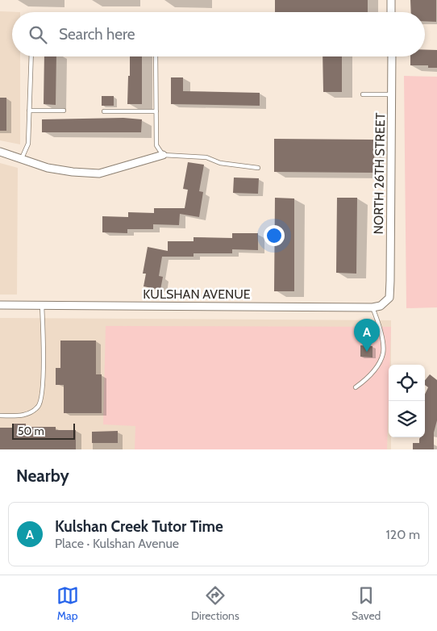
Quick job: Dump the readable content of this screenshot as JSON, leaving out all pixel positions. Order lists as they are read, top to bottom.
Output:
{
  "streets": {
    "street": ["NORTH 26TH STREET", "KULSHAN AVENUE"]
  },
  "crossings": [
    ["NORTH 26TH STREET", "KULSHAN AVENUE"]
  ],
  "scale_bar": "50 m",
  "page": {
    "search": "Search here",
    "pins": "A",
    "scale": "50 m",
    "heading": "Nearby",
    "list": [
      {
        "mark": "A",
        "name": "Kulshan Creek Tutor Time",
        "note": "Place · Kulshan Avenue",
        "value": "120 m"
      }
    ],
    "nav": ["Map", "Directions", "Saved"]
  }
}
